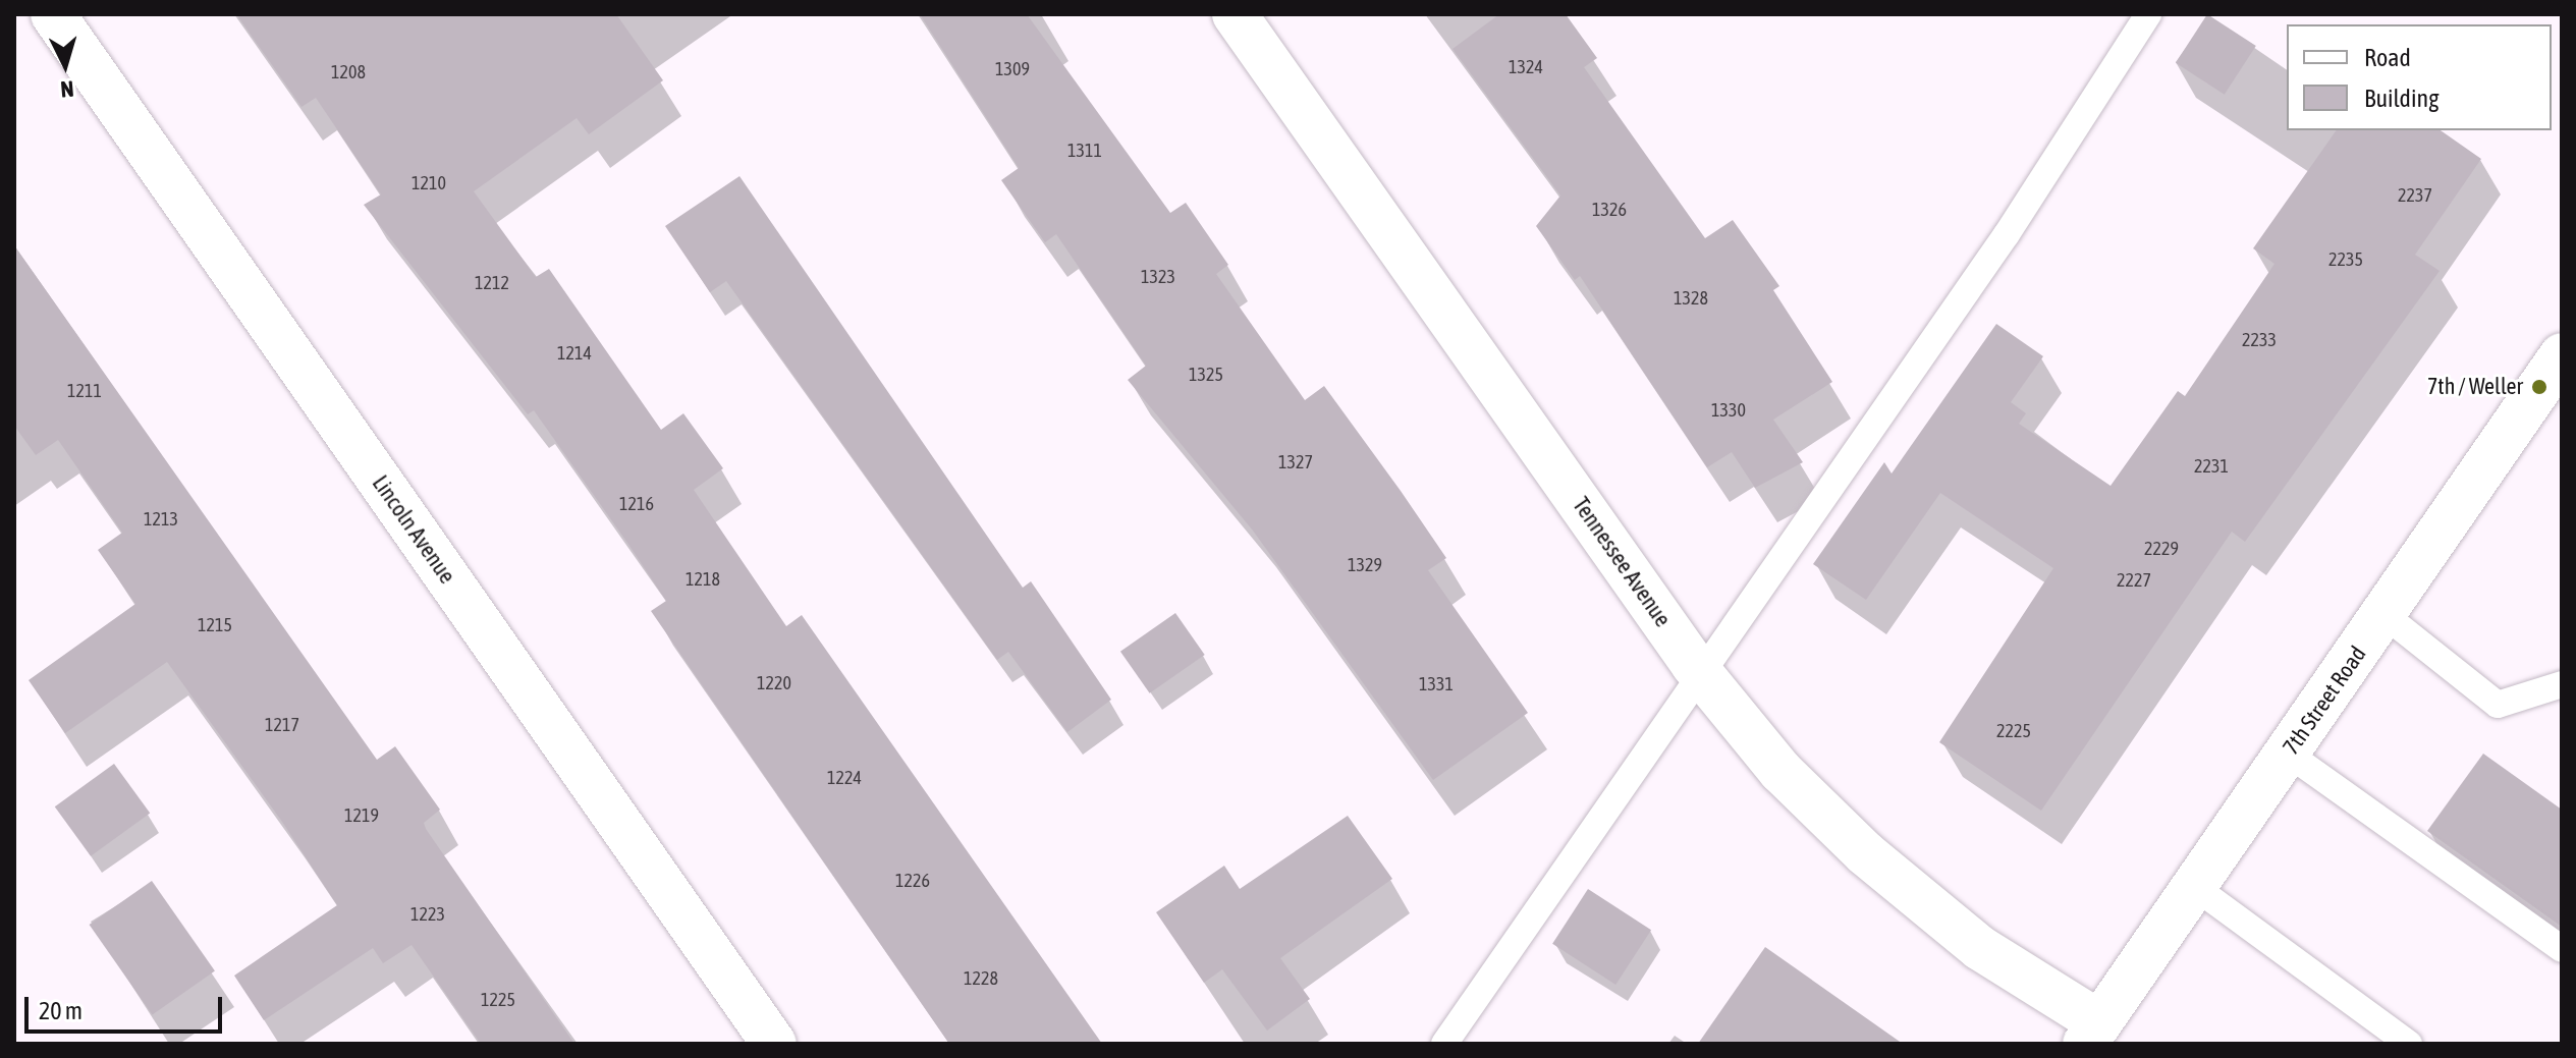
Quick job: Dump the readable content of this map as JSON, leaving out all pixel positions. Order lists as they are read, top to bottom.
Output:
{
  "streets": {
    "street": ["Lincoln Avenue", "Tennessee Avenue", "7th Street Road"]
  },
  "crossings": [
    ["Tennessee Avenue", "7th Street Road"]
  ],
  "places": ["7th / Weller"],
  "house_numbers": [
    "1324",
    "1309",
    "1208",
    "1311",
    "1210",
    "2237",
    "1326",
    "2235",
    "1323",
    "1212",
    "1328",
    "2233",
    "1214",
    "1325",
    "1211",
    "1330",
    "1327",
    "2231",
    "1216",
    "1213",
    "2229",
    "1329",
    "1218",
    "2227",
    "1215",
    "1220",
    "1331",
    "1217",
    "2225",
    "1224",
    "1219",
    "1226",
    "1223",
    "1228",
    "1225"
  ],
  "legend": ["Road", "Building"],
  "scale_bar": "20 m",
  "north": "bottom"
}
